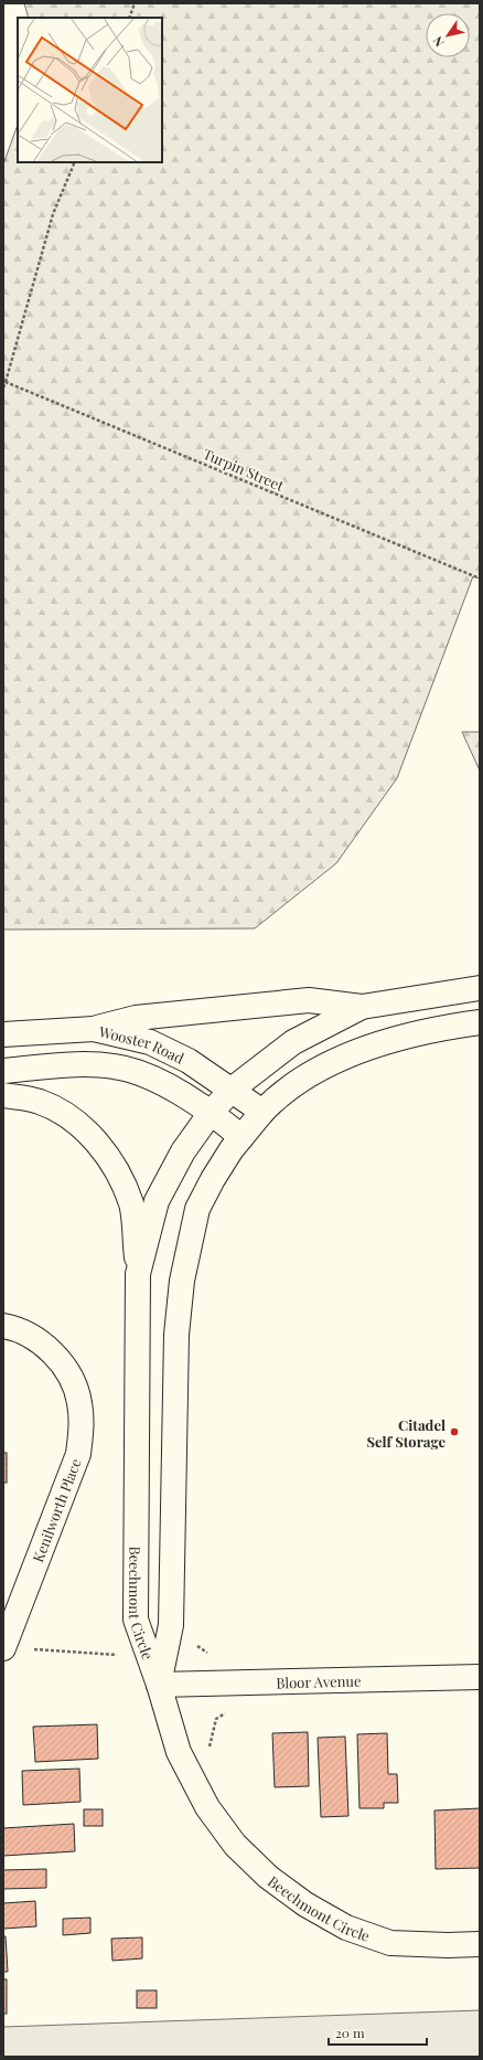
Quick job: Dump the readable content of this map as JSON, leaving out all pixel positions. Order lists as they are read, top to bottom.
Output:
{
  "streets": {
    "main road": [
      "Wooster Road",
      "Kenilworth Place",
      "Beechmont Circle",
      "Bloor Avenue"
    ],
    "path": ["Turpin Street"]
  },
  "crossings": [
    ["Wooster Road", "Beechmont Circle"],
    ["Beechmont Circle", "Bloor Avenue"]
  ],
  "places": ["Citadel Self Storage"],
  "scale_bar": "20 m",
  "north": "bottom left"
}
